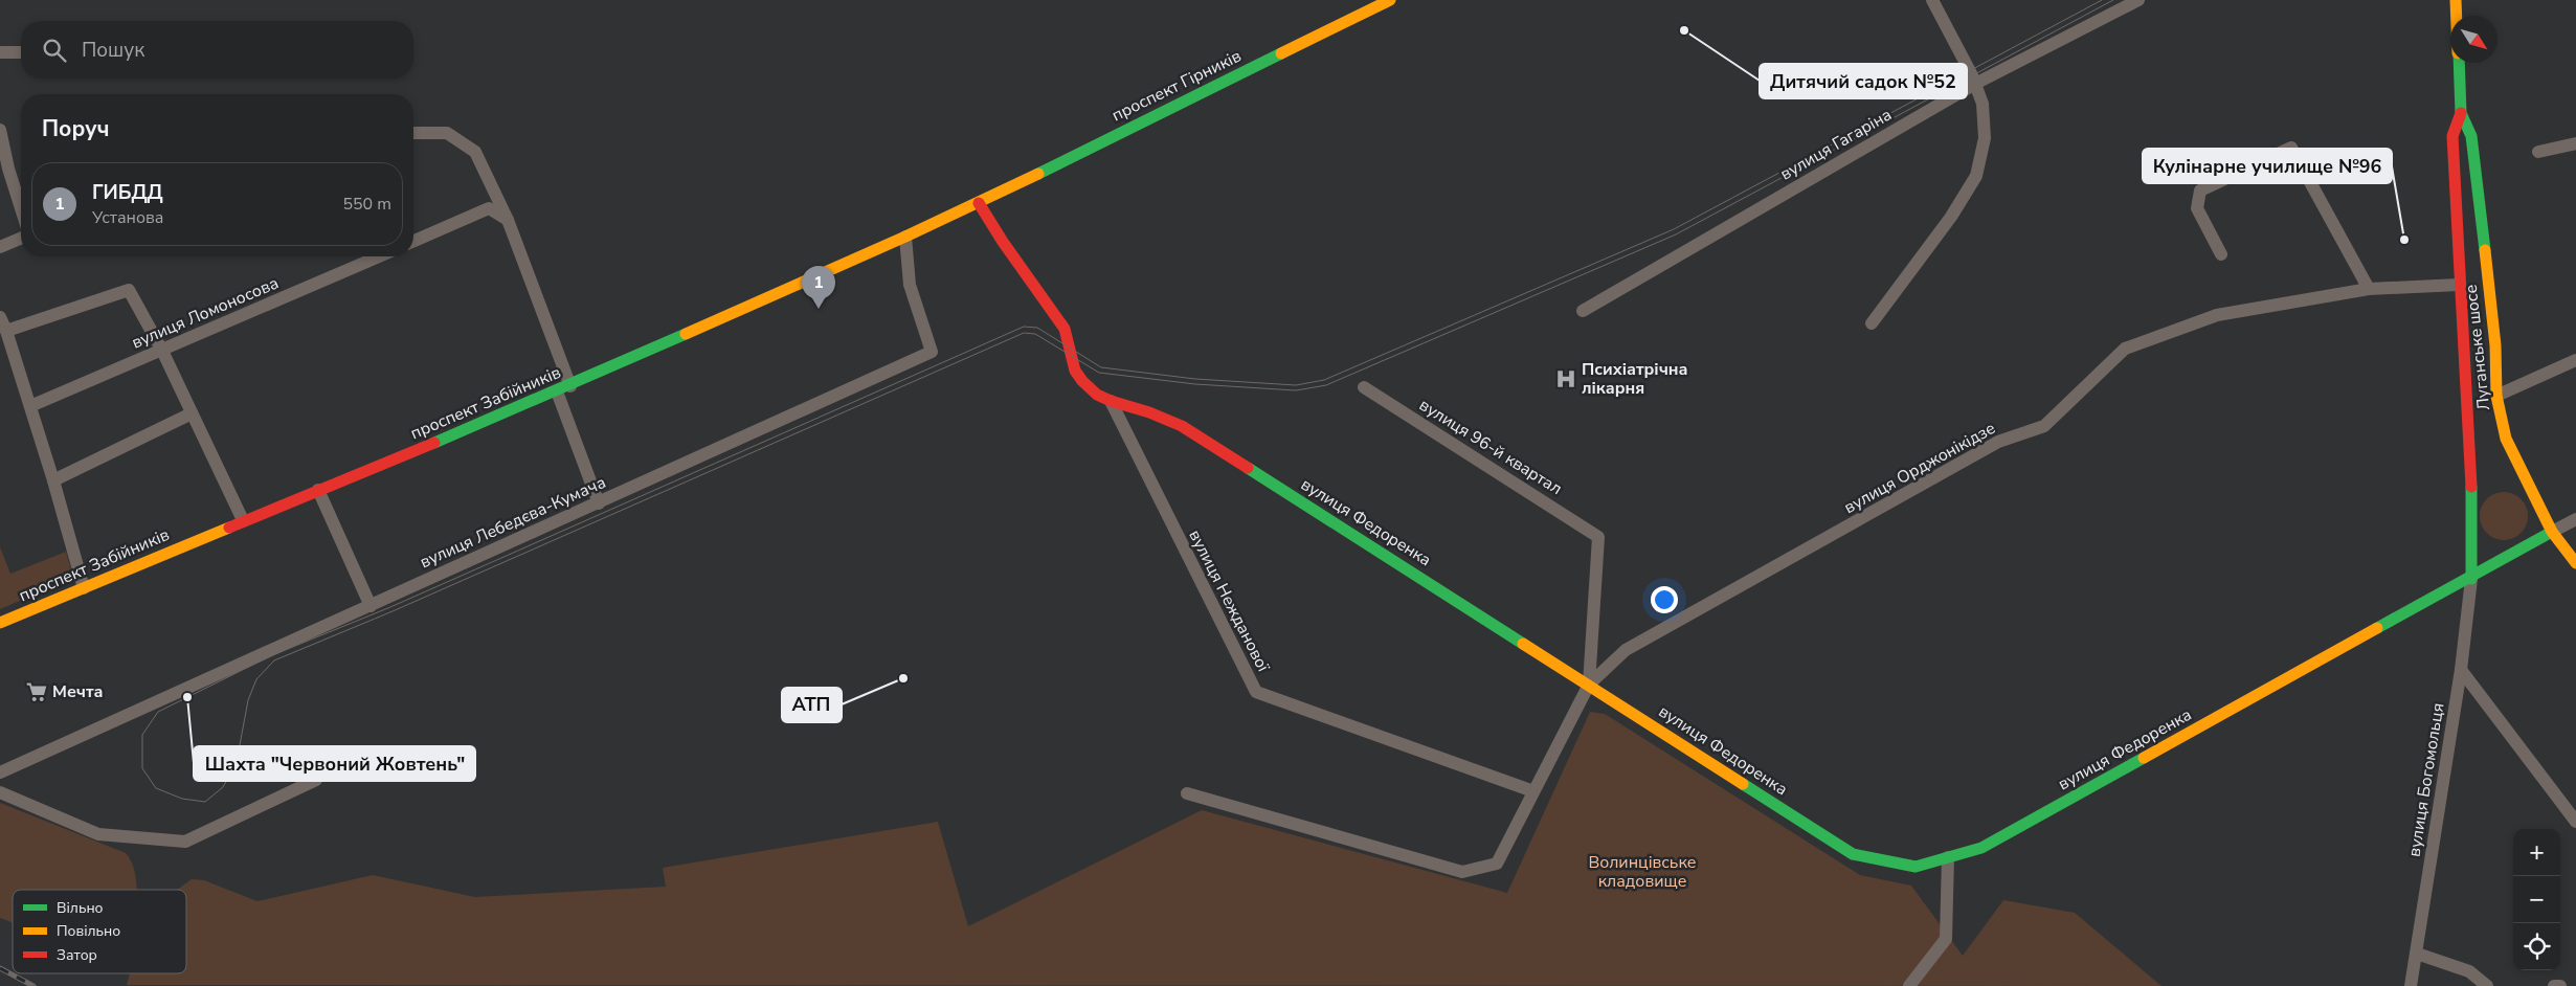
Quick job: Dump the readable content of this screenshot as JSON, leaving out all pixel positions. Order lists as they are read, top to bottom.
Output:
{
  "streets": {
    "main road": [
      "проспект Гірників",
      "Луганське шосе",
      "проспект Забійників",
      "вулиця Федоренка"
    ],
    "street": [
      "вулиця Гагаріна",
      "вулиця Ломоносова",
      "вулиця 96-й квартал",
      "вулиця Орджонікідзе",
      "вулиця Лебедєва-Кумача",
      "вулиця Нежданової",
      "вулиця Богомольця"
    ]
  },
  "crossings": [
    ["проспект Гірників", "проспект Забійників"],
    ["проспект Гірників", "вулиця Федоренка"],
    ["Луганське шосе", "вулиця Орджонікідзе"],
    ["Луганське шосе", "вулиця Федоренка"],
    ["Луганське шосе", "вулиця Богомольця"],
    ["проспект Забійників", "вулиця Лебедєва-Кумача"],
    ["проспект Забійників", "вулиця Федоренка"],
    ["вулиця 96-й квартал", "вулиця Орджонікідзе"],
    ["вулиця 96-й квартал", "вулиця Федоренка"],
    ["вулиця Орджонікідзе", "вулиця Федоренка"],
    ["вулиця Федоренка", "вулиця Нежданової"],
    ["вулиця Федоренка", "вулиця Богомольця"]
  ],
  "parks": ["Волинцівське кладовище"],
  "places": {
    "other": [
      "Дитячий садок №52",
      "Кулінарне училище №96",
      "АТП",
      "Шахта \"Червоний Жовтень\""
    ],
    "hospital": ["Психіатрічна лікарня"],
    "supermarket": ["Мечта"]
  },
  "legend": ["Вільно", "Повільно", "Затор"],
  "north": "bottom right",
  "page": {
    "search": "Пошук",
    "heading": "Поруч",
    "list": [
      {
        "mark": "1",
        "name": "ГИБДД",
        "note": "Установа",
        "value": "550 m"
      }
    ],
    "pins": "1",
    "map_buttons": ["+", "−"]
  }
}
